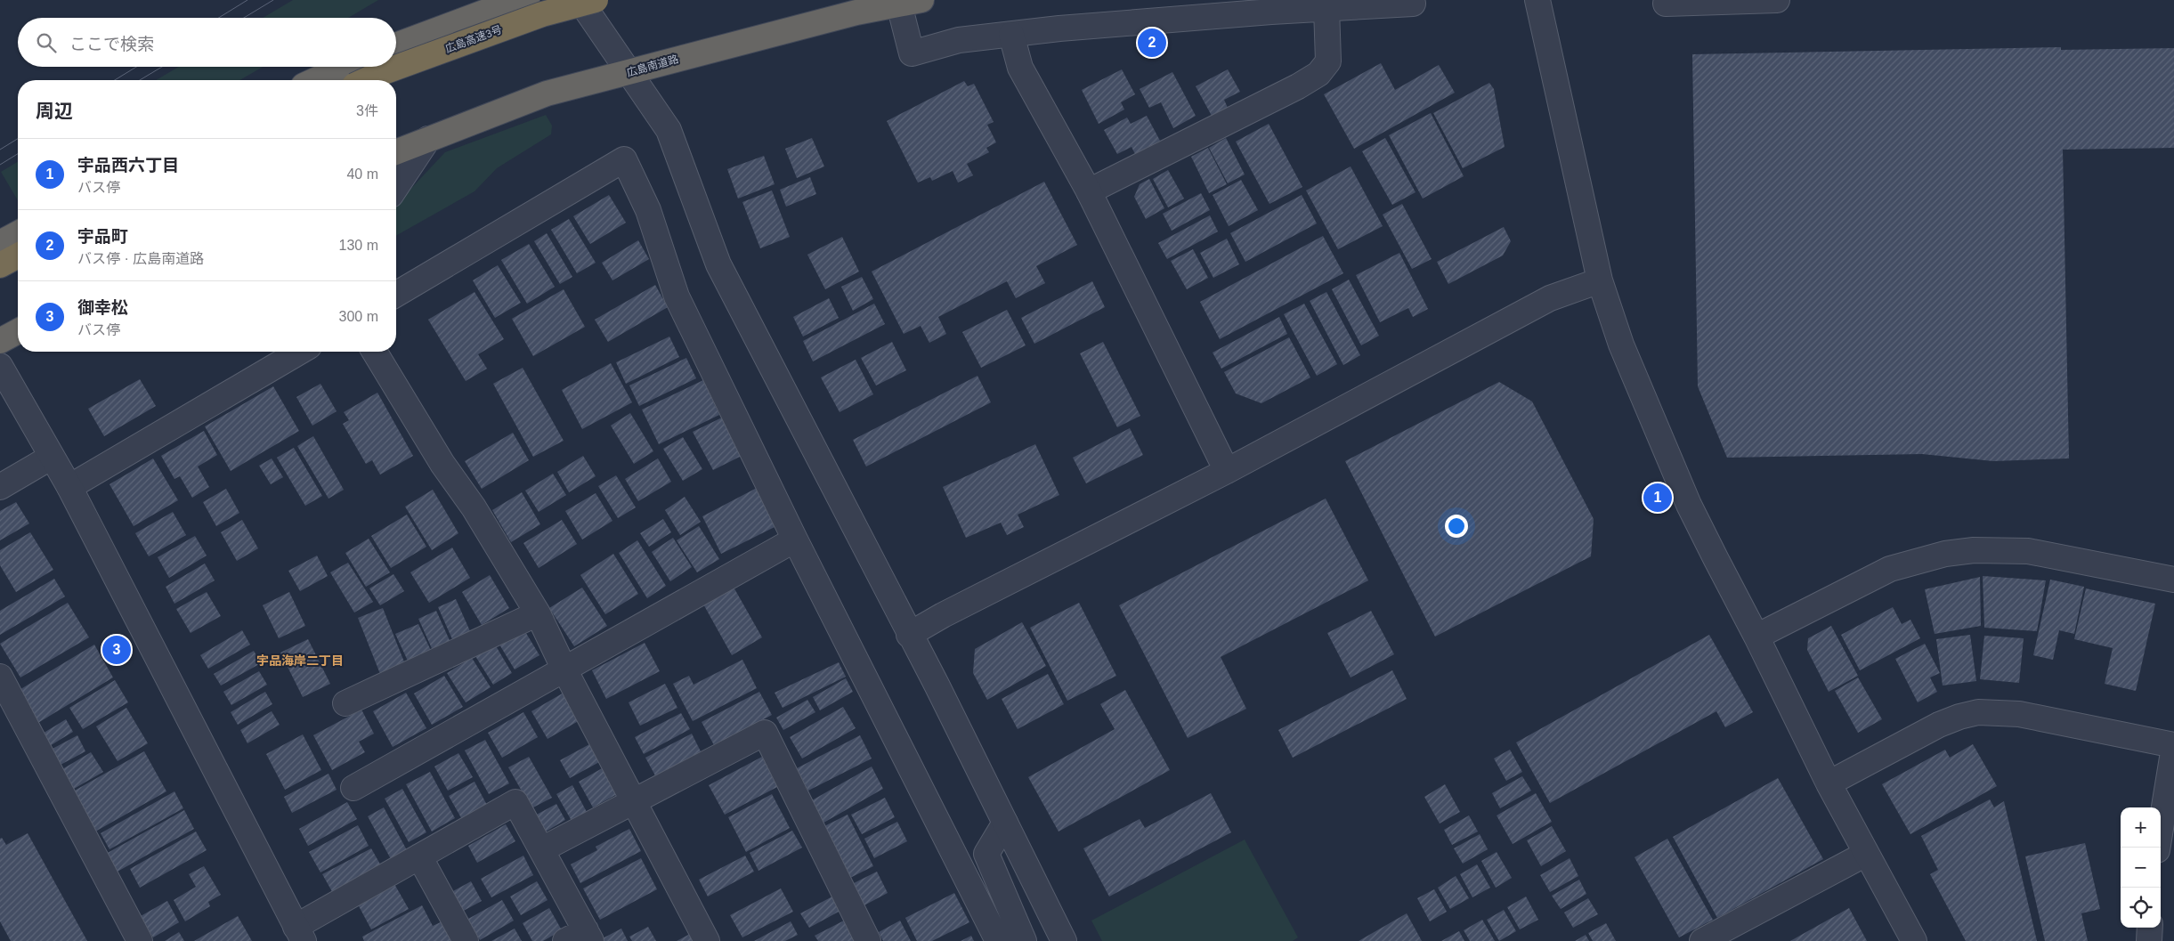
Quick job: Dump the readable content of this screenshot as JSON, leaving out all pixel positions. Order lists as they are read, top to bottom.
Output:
{
  "streets": {
    "highway": ["広島高速3号", "広島南道路"]
  },
  "districts": ["宇品海岸二丁目"],
  "page": {
    "search": "ここで検索",
    "pins": ["2", "1", "3"],
    "heading": ["周辺", "3件"],
    "list": [
      {
        "mark": "1",
        "name": "宇品西六丁目",
        "note": "バス停",
        "value": "40 m"
      },
      {
        "mark": "2",
        "name": "宇品町",
        "note": "バス停 · 広島南道路",
        "value": "130 m"
      },
      {
        "mark": "3",
        "name": "御幸松",
        "note": "バス停",
        "value": "300 m"
      }
    ],
    "map_buttons": ["+", "−"]
  }
}
